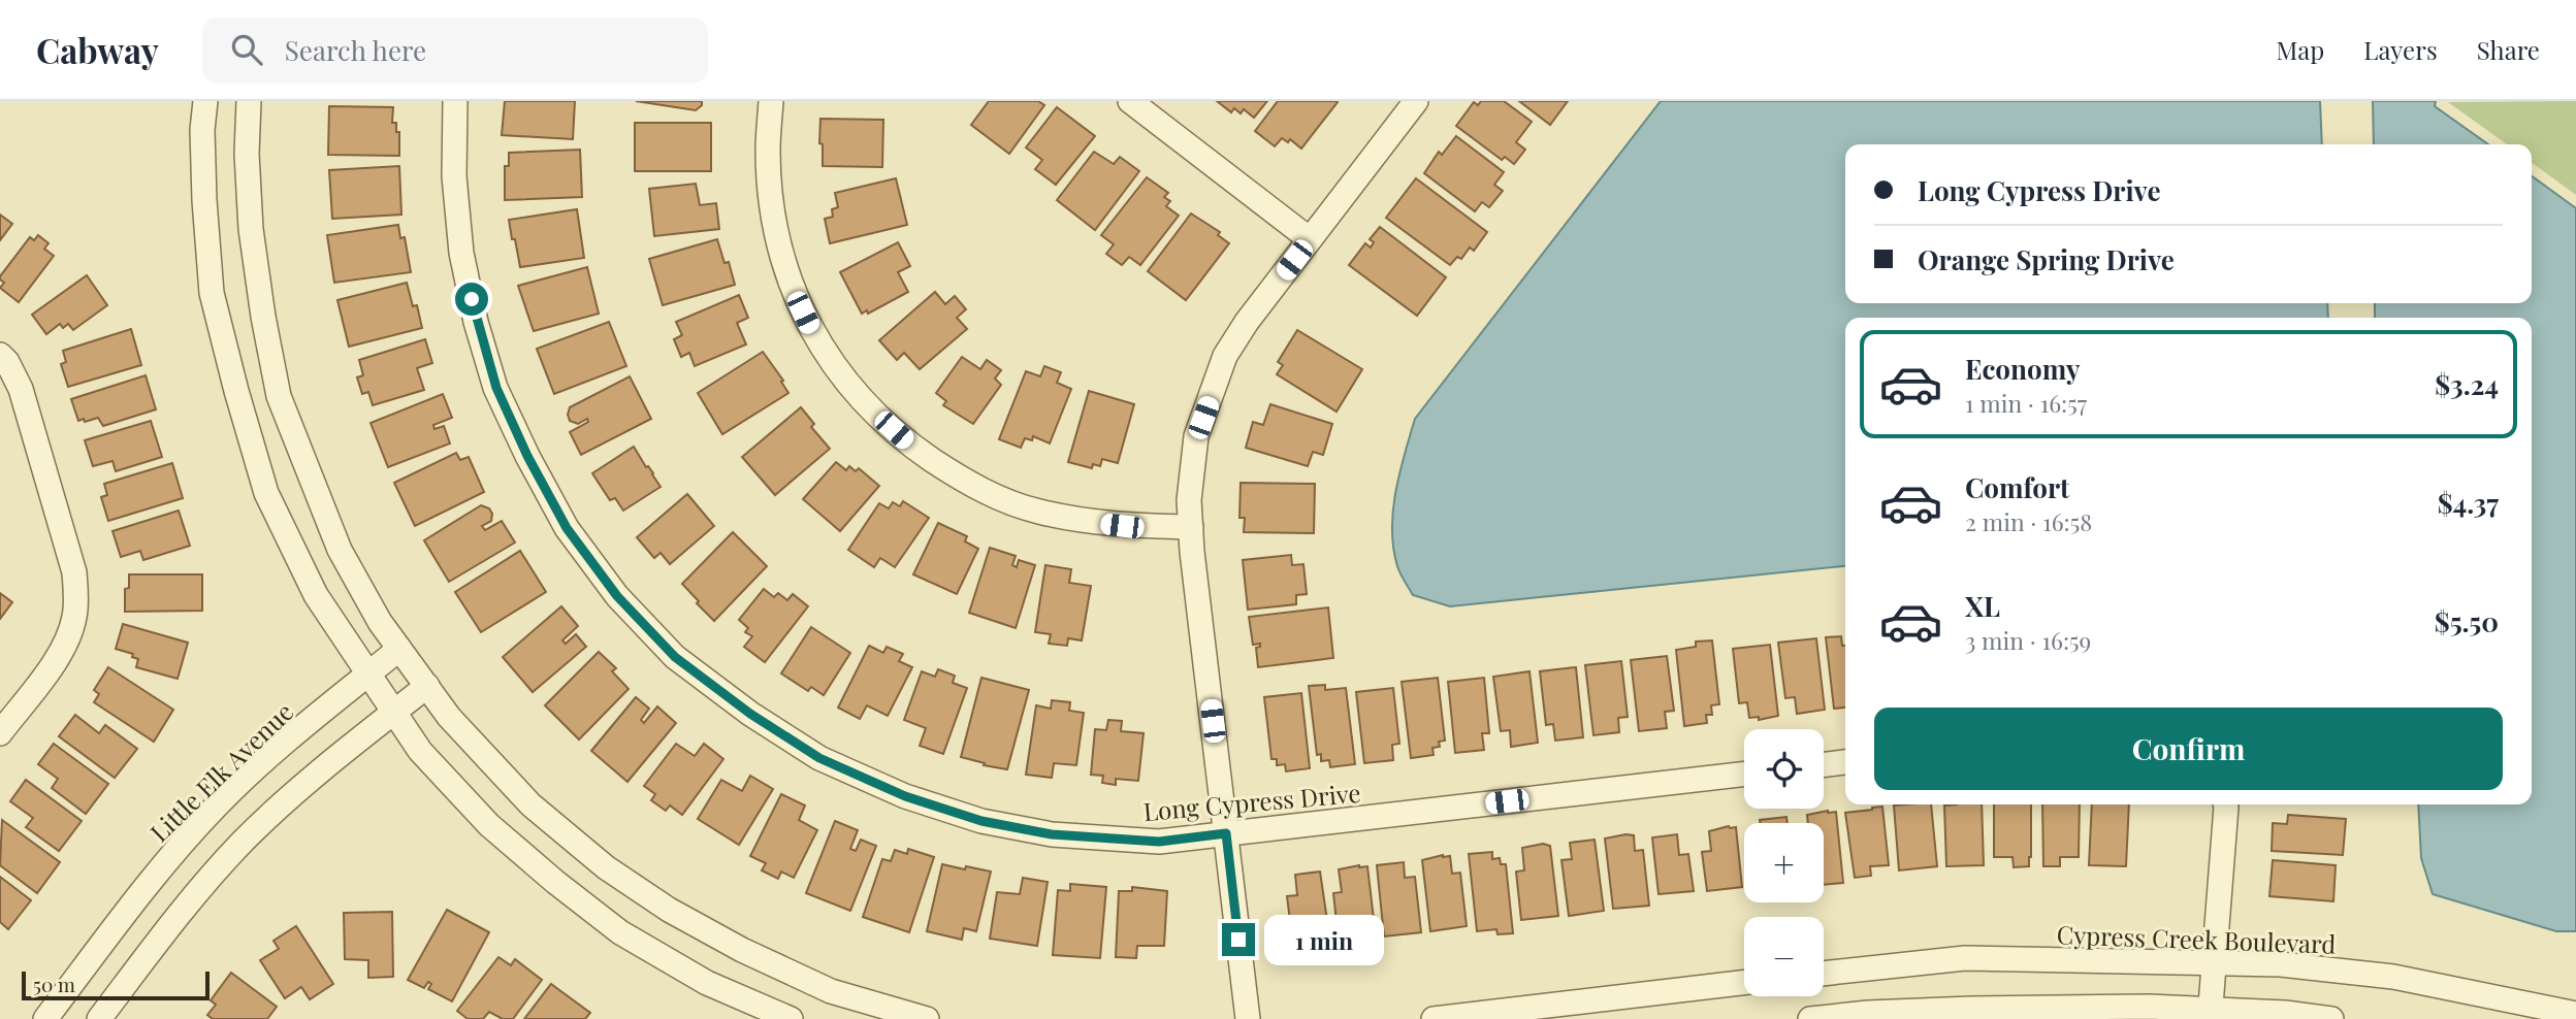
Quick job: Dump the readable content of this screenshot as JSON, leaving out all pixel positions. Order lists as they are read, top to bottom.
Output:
{
  "streets": {
    "street": ["Little Elk Avenue", "Long Cypress Drive", "Cypress Creek Boulevard"]
  },
  "scale_bar": "50 m",
  "page": {
    "header": "Cabway",
    "search": "Search here",
    "nav": ["Map", "Layers", "Share"],
    "banner": ["Long Cypress Drive", "Orange Spring Drive"],
    "list": [
      {
        "name": "Economy",
        "note": "1 min · 16:57",
        "value": "$3.24"
      },
      {
        "name": "Comfort",
        "note": "2 min · 16:58",
        "value": "$4.37"
      },
      {
        "name": "XL",
        "note": "3 min · 16:59",
        "value": "$5.50"
      }
    ],
    "buttons": "Confirm",
    "map_buttons": ["+", "−"],
    "bubble": "1 min",
    "scale": "50 m"
  }
}
